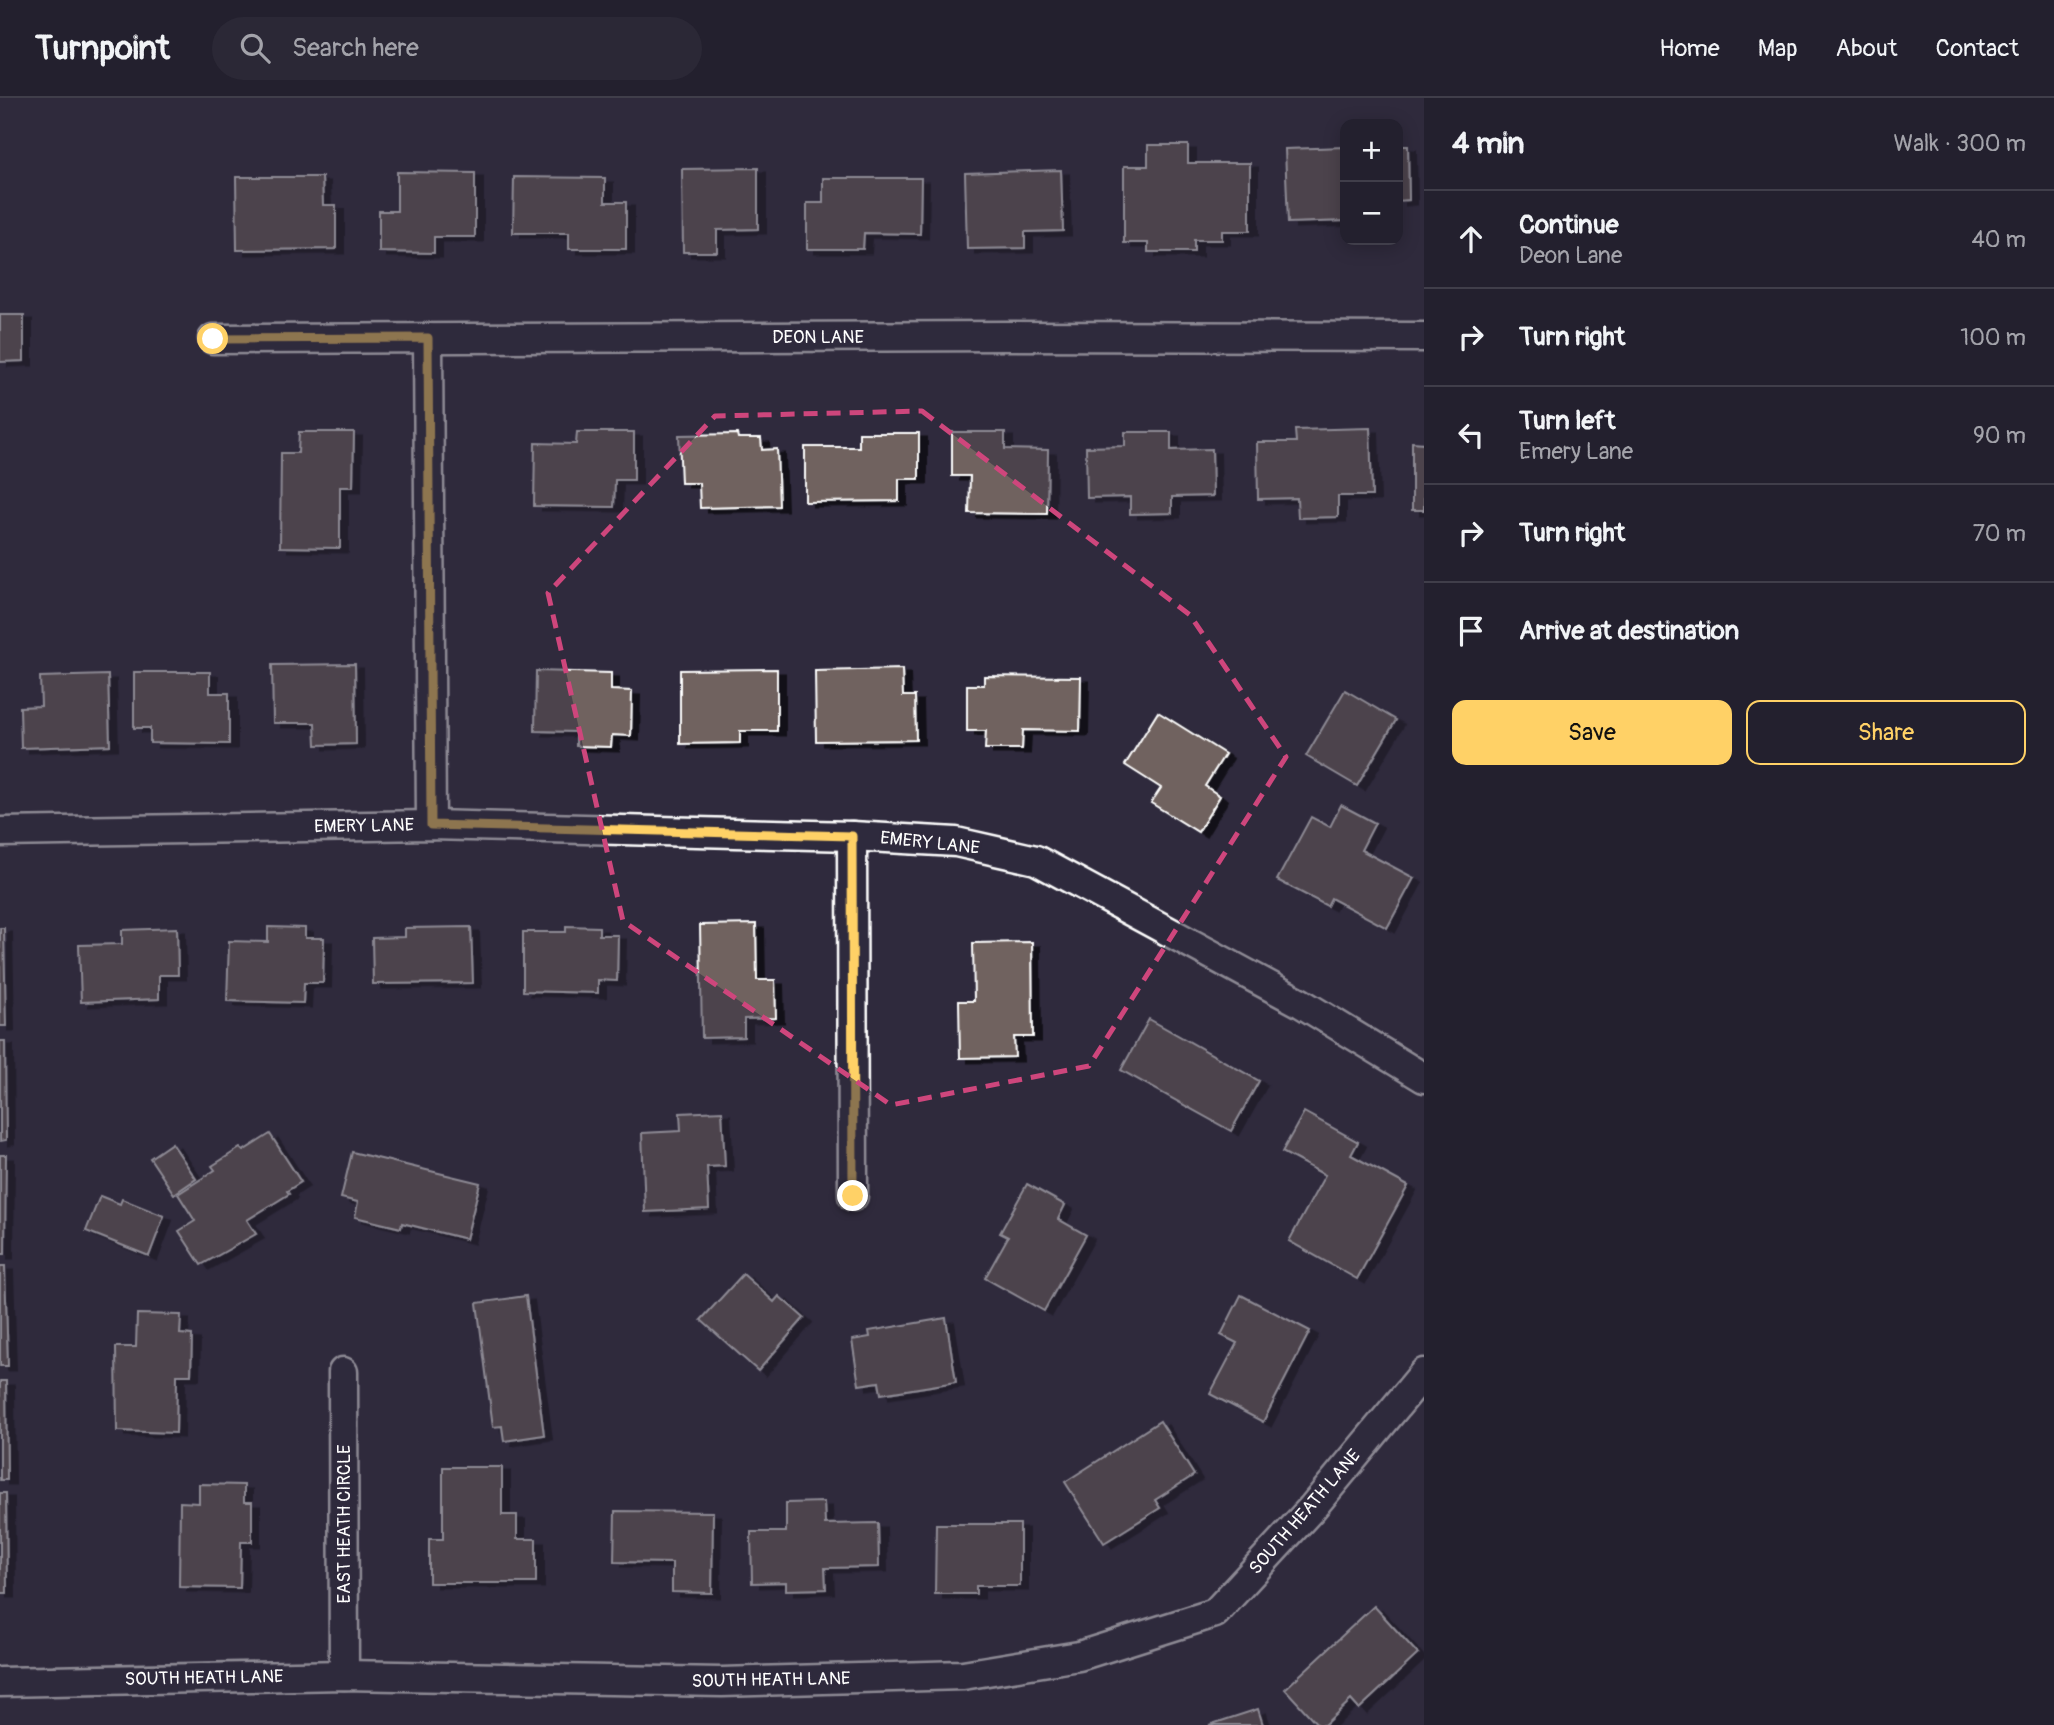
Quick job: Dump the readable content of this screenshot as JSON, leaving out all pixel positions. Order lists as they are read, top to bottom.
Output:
{
  "streets": {
    "street": [
      "DEON LANE",
      "EMERY LANE",
      "SOUTH HEATH LANE",
      "EAST HEATH CIRCLE"
    ]
  },
  "crossings": [
    ["SOUTH HEATH LANE", "EAST HEATH CIRCLE"]
  ],
  "page": {
    "header": "Turnpoint",
    "search": "Search here",
    "nav": [
      "Home",
      "Map",
      "About",
      "Contact"
    ],
    "heading": ["4 min", "Walk · 300 m"],
    "map_buttons": ["+", "−"],
    "list": [
      ["Continue", "Deon Lane", "40 m"],
      ["Turn right", "100 m"],
      ["Turn left", "Emery Lane", "90 m"],
      ["Turn right", "70 m"],
      "Arrive at destination"
    ],
    "buttons": ["Save", "Share"]
  }
}
